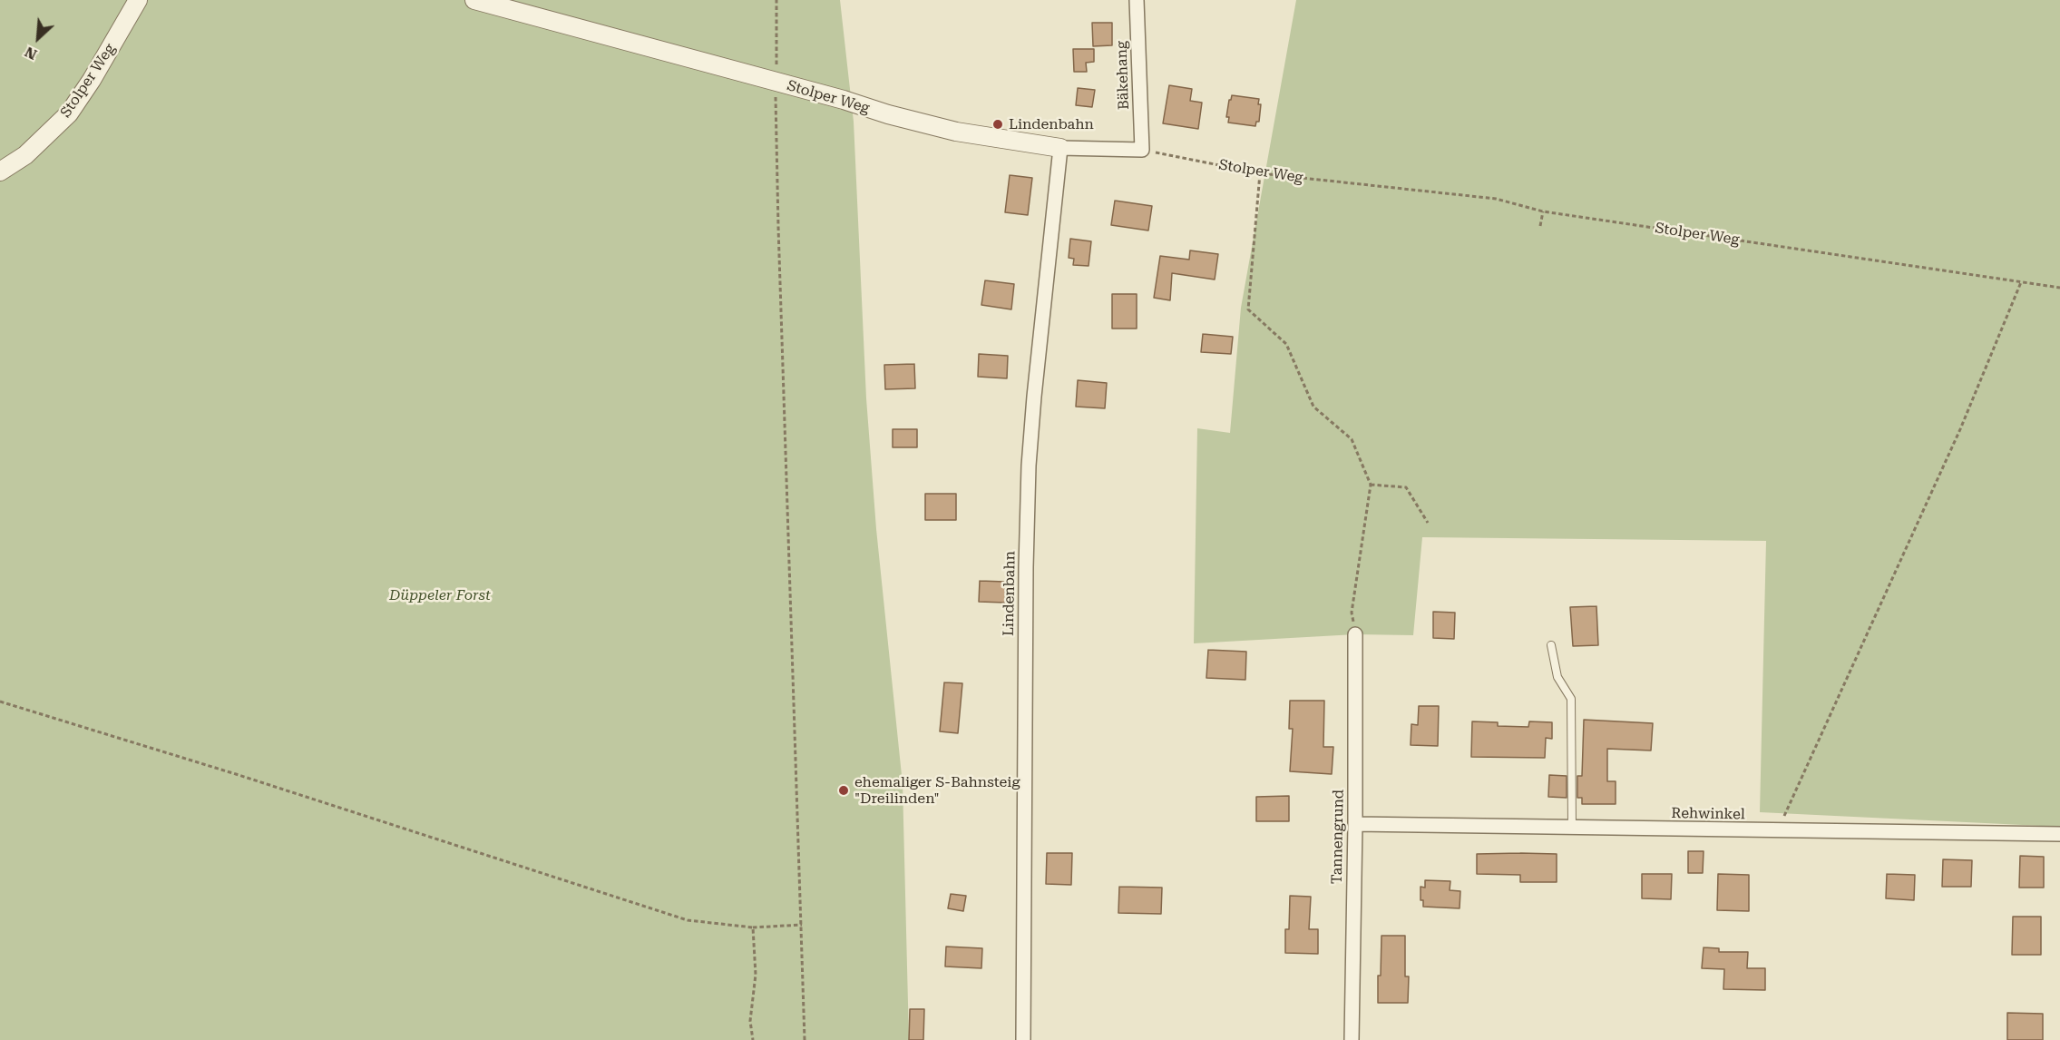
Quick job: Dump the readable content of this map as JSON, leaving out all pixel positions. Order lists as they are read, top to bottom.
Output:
{
  "streets": {
    "street": [
      "Bäkehang",
      "Stolper Weg",
      "Lindenbahn",
      "Rehwinkel",
      "Tannengrund"
    ]
  },
  "crossings": [
    ["Bäkehang", "Stolper Weg"],
    ["Stolper Weg", "Lindenbahn"],
    ["Rehwinkel", "Tannengrund"]
  ],
  "parks": ["Düppeler Forst"],
  "places": ["Lindenbahn", "ehemaliger S-Bahnsteig \"Dreilinden\""],
  "north": "bottom left"
}
